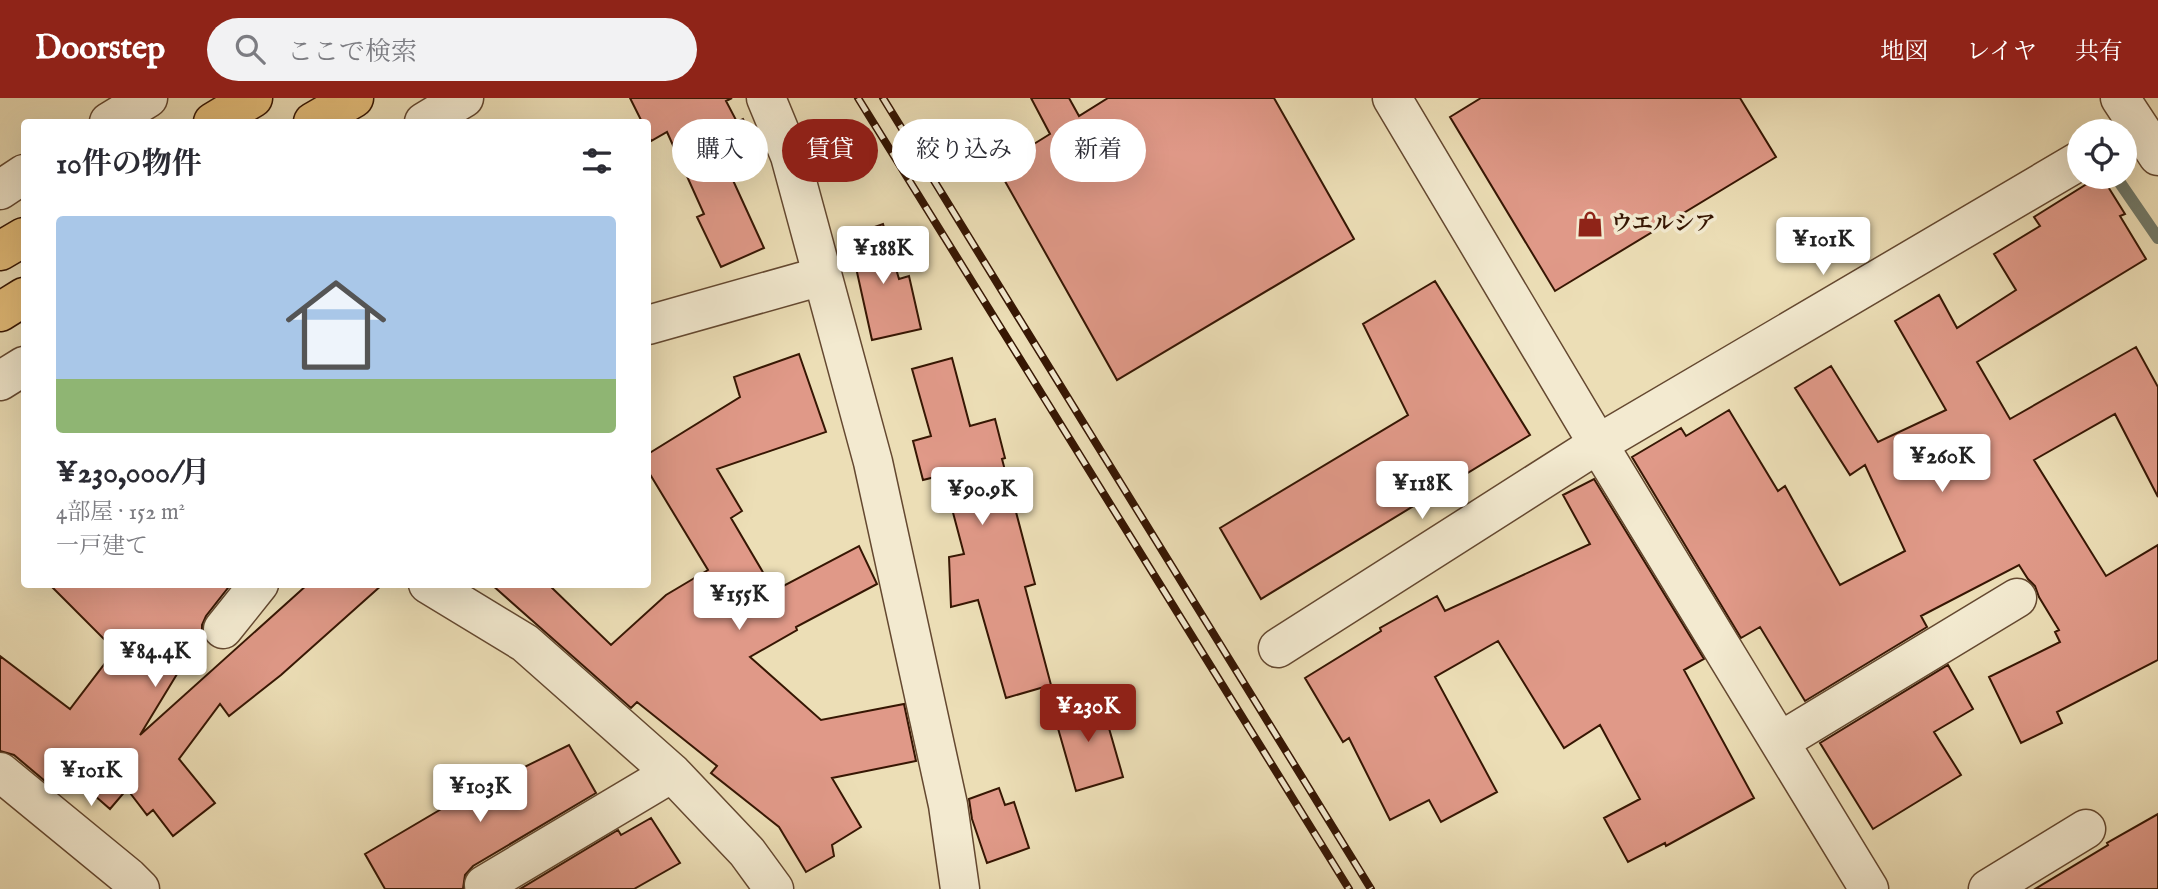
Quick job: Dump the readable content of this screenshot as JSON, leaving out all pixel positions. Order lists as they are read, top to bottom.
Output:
{
  "places": {
    "shop": ["ウエルシア"]
  },
  "page": {
    "header": "Doorstep",
    "search": "ここで検索",
    "nav": ["地図", "レイヤ", "共有"],
    "chip": [
      "購入",
      "賃貸",
      "絞り込み",
      "新着"
    ],
    "heading": "10件の物件",
    "list": [
      {
        "name": "¥230,000/月",
        "note": "4部屋 · 152 m² · 一戸建て"
      }
    ],
    "price": [
      "¥101K",
      "¥188K",
      "¥260K",
      "¥118K",
      "¥90.9K",
      "¥155K",
      "¥84.4K",
      "¥230K",
      "¥101K",
      "¥103K"
    ]
  }
}
